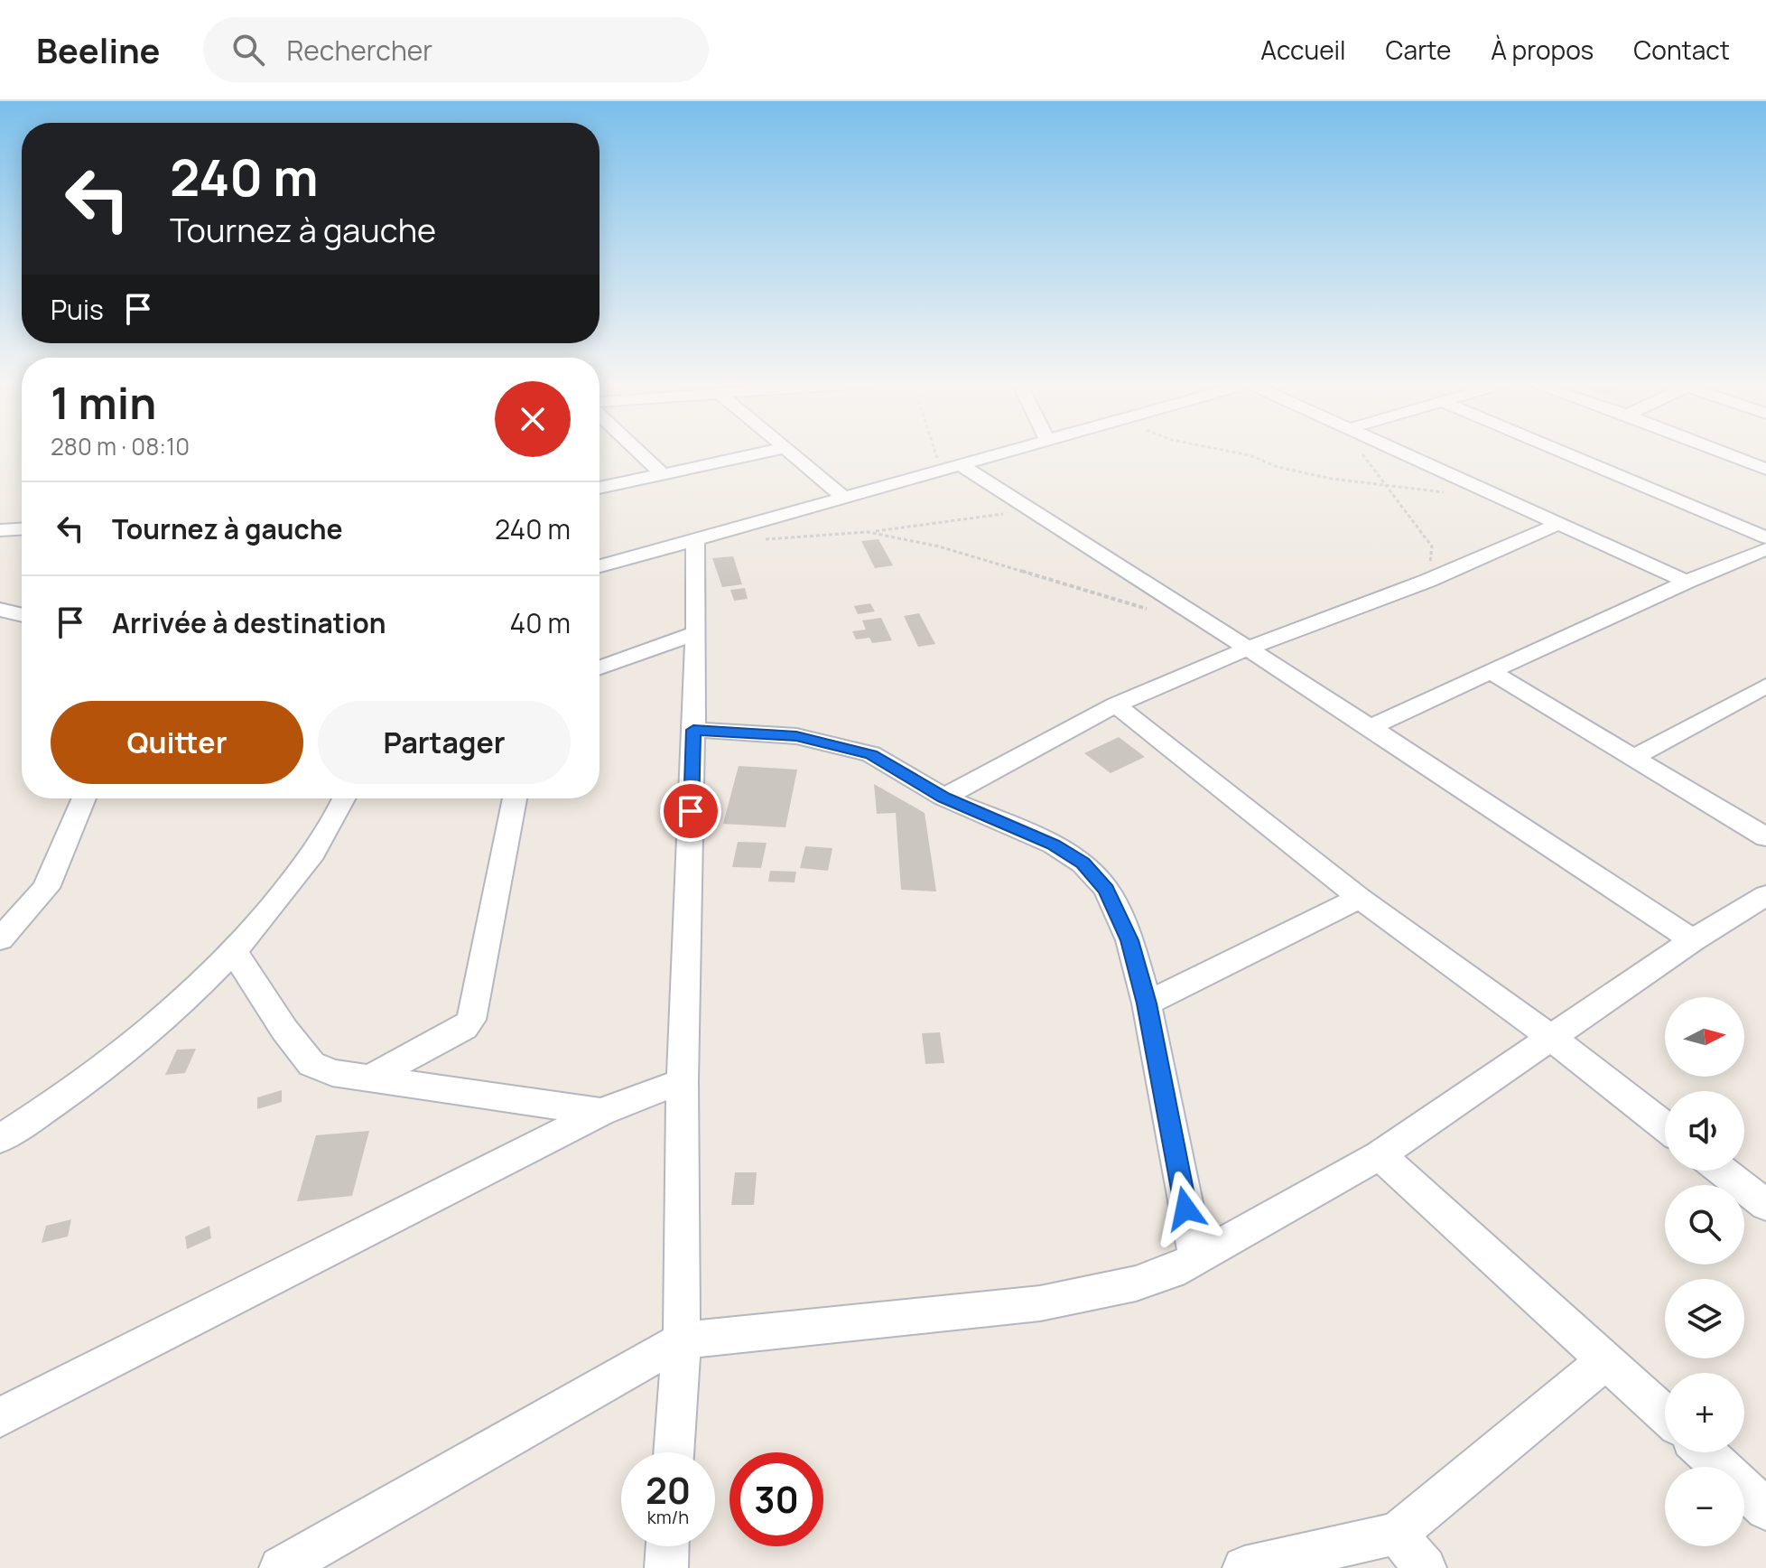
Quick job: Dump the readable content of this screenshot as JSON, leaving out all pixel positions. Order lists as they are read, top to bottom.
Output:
{
  "north": "right",
  "page": {
    "header": "Beeline",
    "search": "Rechercher",
    "nav": [
      "Accueil",
      "Carte",
      "À propos",
      "Contact"
    ],
    "turn": ["240 m", "Tournez à gauche"],
    "then": "Puis",
    "heading": ["1 min", "280 m · 08:10"],
    "list": [
      {
        "name": "Tournez à gauche",
        "value": "240 m"
      },
      {
        "name": "Arrivée à destination",
        "value": "40 m"
      }
    ],
    "buttons": ["Quitter", "Partager"],
    "map_buttons": ["+", "−"],
    "speed": "20 km/h",
    "limit": "30"
  }
}
